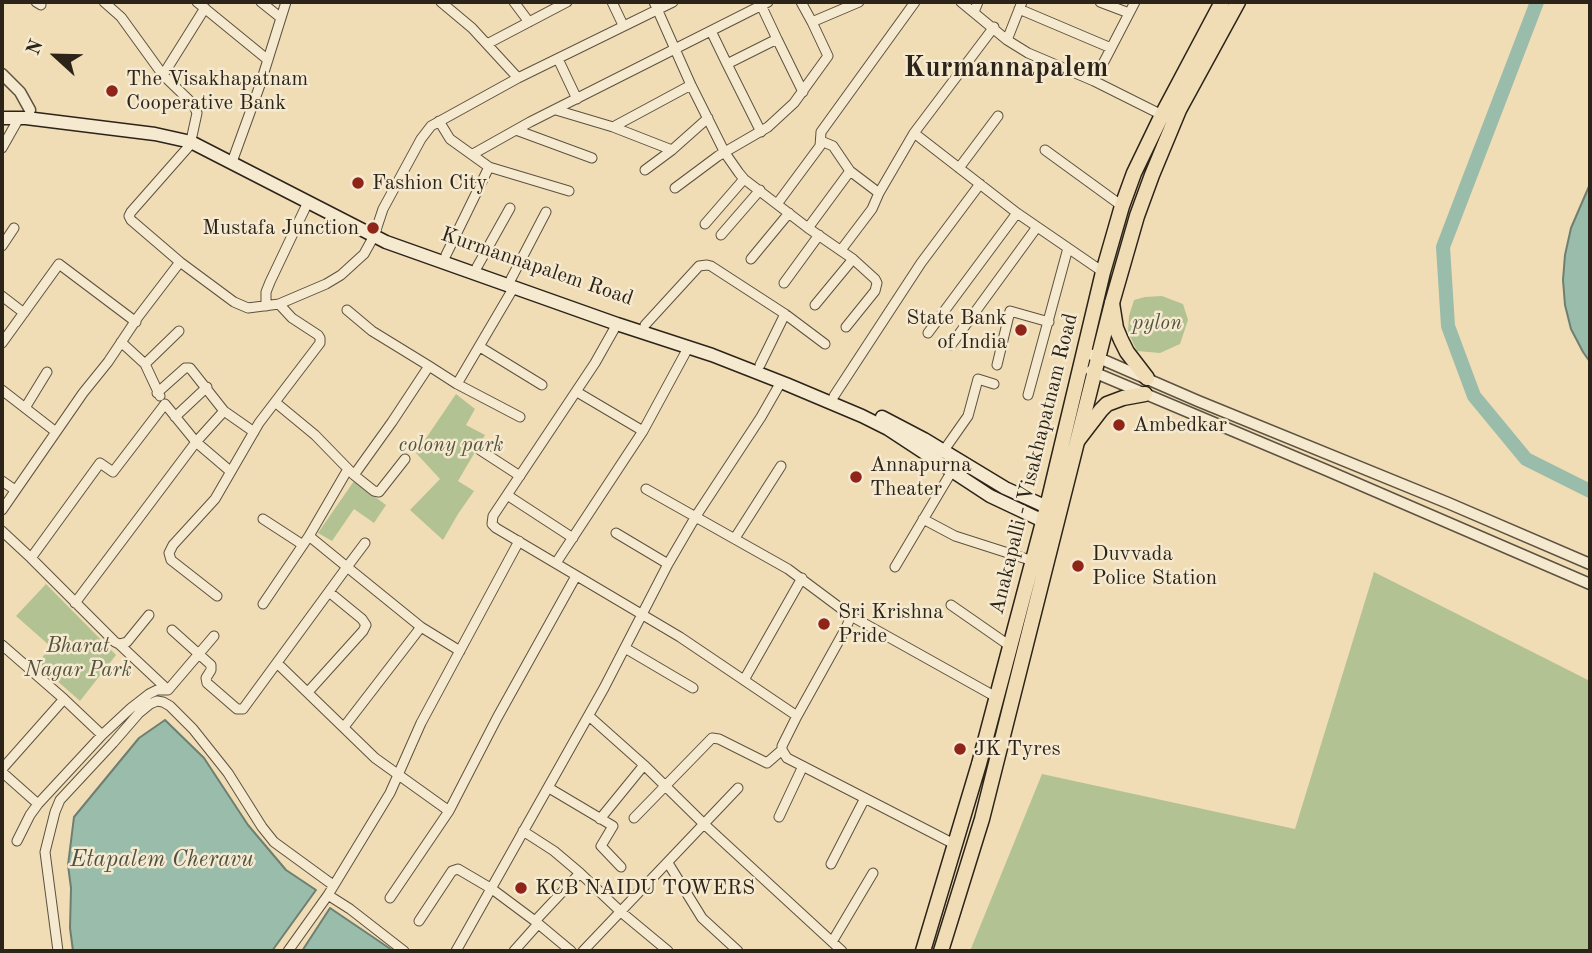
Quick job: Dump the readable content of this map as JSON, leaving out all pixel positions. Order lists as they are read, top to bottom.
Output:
{
  "streets": {
    "main road": ["Kurmannapalem Road", "Anakapalli - Visakhapatnam Road"]
  },
  "crossings": [
    ["Kurmannapalem Road", "Anakapalli - Visakhapatnam Road"]
  ],
  "districts": ["Kurmannapalem"],
  "water": ["Etapalem Cheravu"],
  "parks": ["pylon", "colony park", "Bharat Nagar Park"],
  "places": [
    "The Visakhapatnam Cooperative Bank",
    "Fashion City",
    "Mustafa Junction",
    "State Bank of India",
    "Ambedkar",
    "Annapurna Theater",
    "Duvvada Police Station",
    "Sri Krishna Pride",
    "JK Tyres",
    "KCB NAIDU TOWERS"
  ],
  "north": "left"
}
